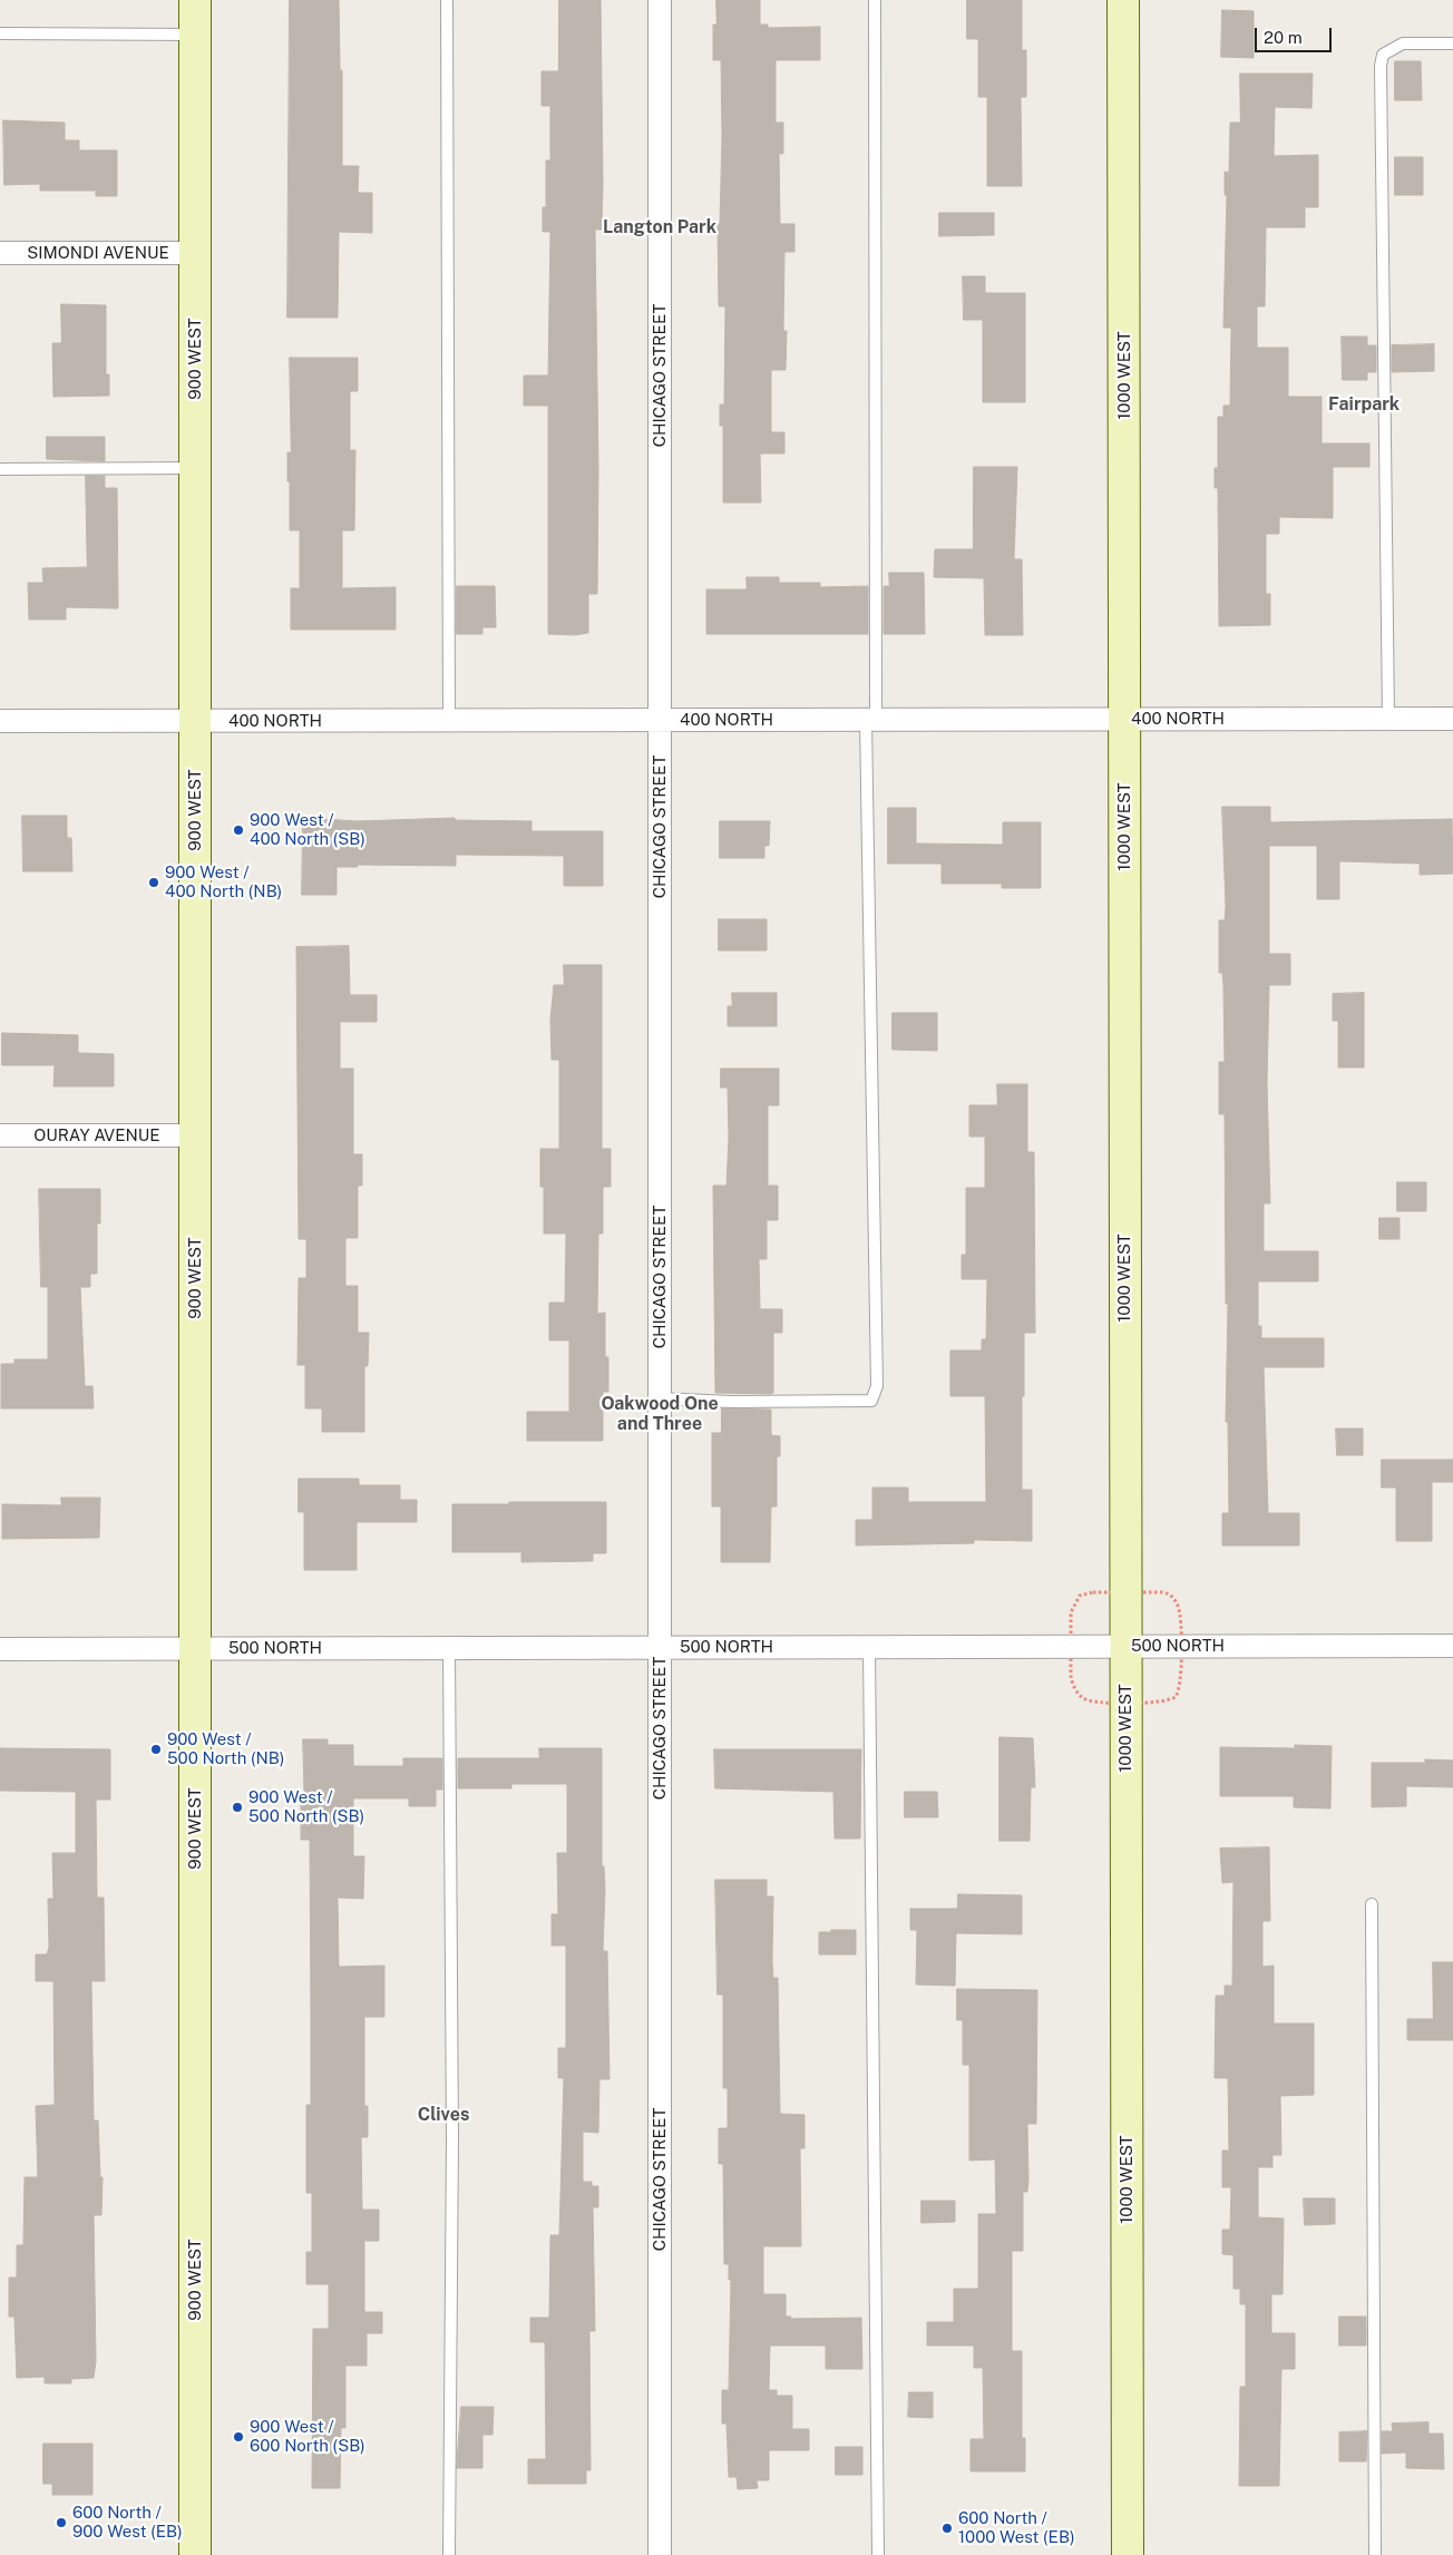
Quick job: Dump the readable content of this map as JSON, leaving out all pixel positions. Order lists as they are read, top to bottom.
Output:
{
  "streets": {
    "main road": ["900 WEST", "1000 WEST"],
    "street": [
      "SIMONDI AVENUE",
      "CHICAGO STREET",
      "400 NORTH",
      "OURAY AVENUE",
      "500 NORTH"
    ]
  },
  "crossings": [
    ["SIMONDI AVENUE", "900 WEST"],
    ["900 WEST", "400 NORTH"],
    ["900 WEST", "OURAY AVENUE"],
    ["900 WEST", "500 NORTH"],
    ["CHICAGO STREET", "400 NORTH"],
    ["CHICAGO STREET", "500 NORTH"],
    ["1000 WEST", "400 NORTH"],
    ["1000 WEST", "500 NORTH"]
  ],
  "districts": [
    "Langton Park",
    "Fairpark",
    "Oakwood One and Three",
    "Clives"
  ],
  "places": [
    "900 West / 400 North (SB)",
    "900 West / 400 North (NB)",
    "900 West / 500 North (NB)",
    "900 West / 500 North (SB)",
    "900 West / 600 North (SB)",
    "600 North / 900 West (EB)",
    "600 North / 1000 West (EB)"
  ],
  "scale_bar": "20 m"
}
